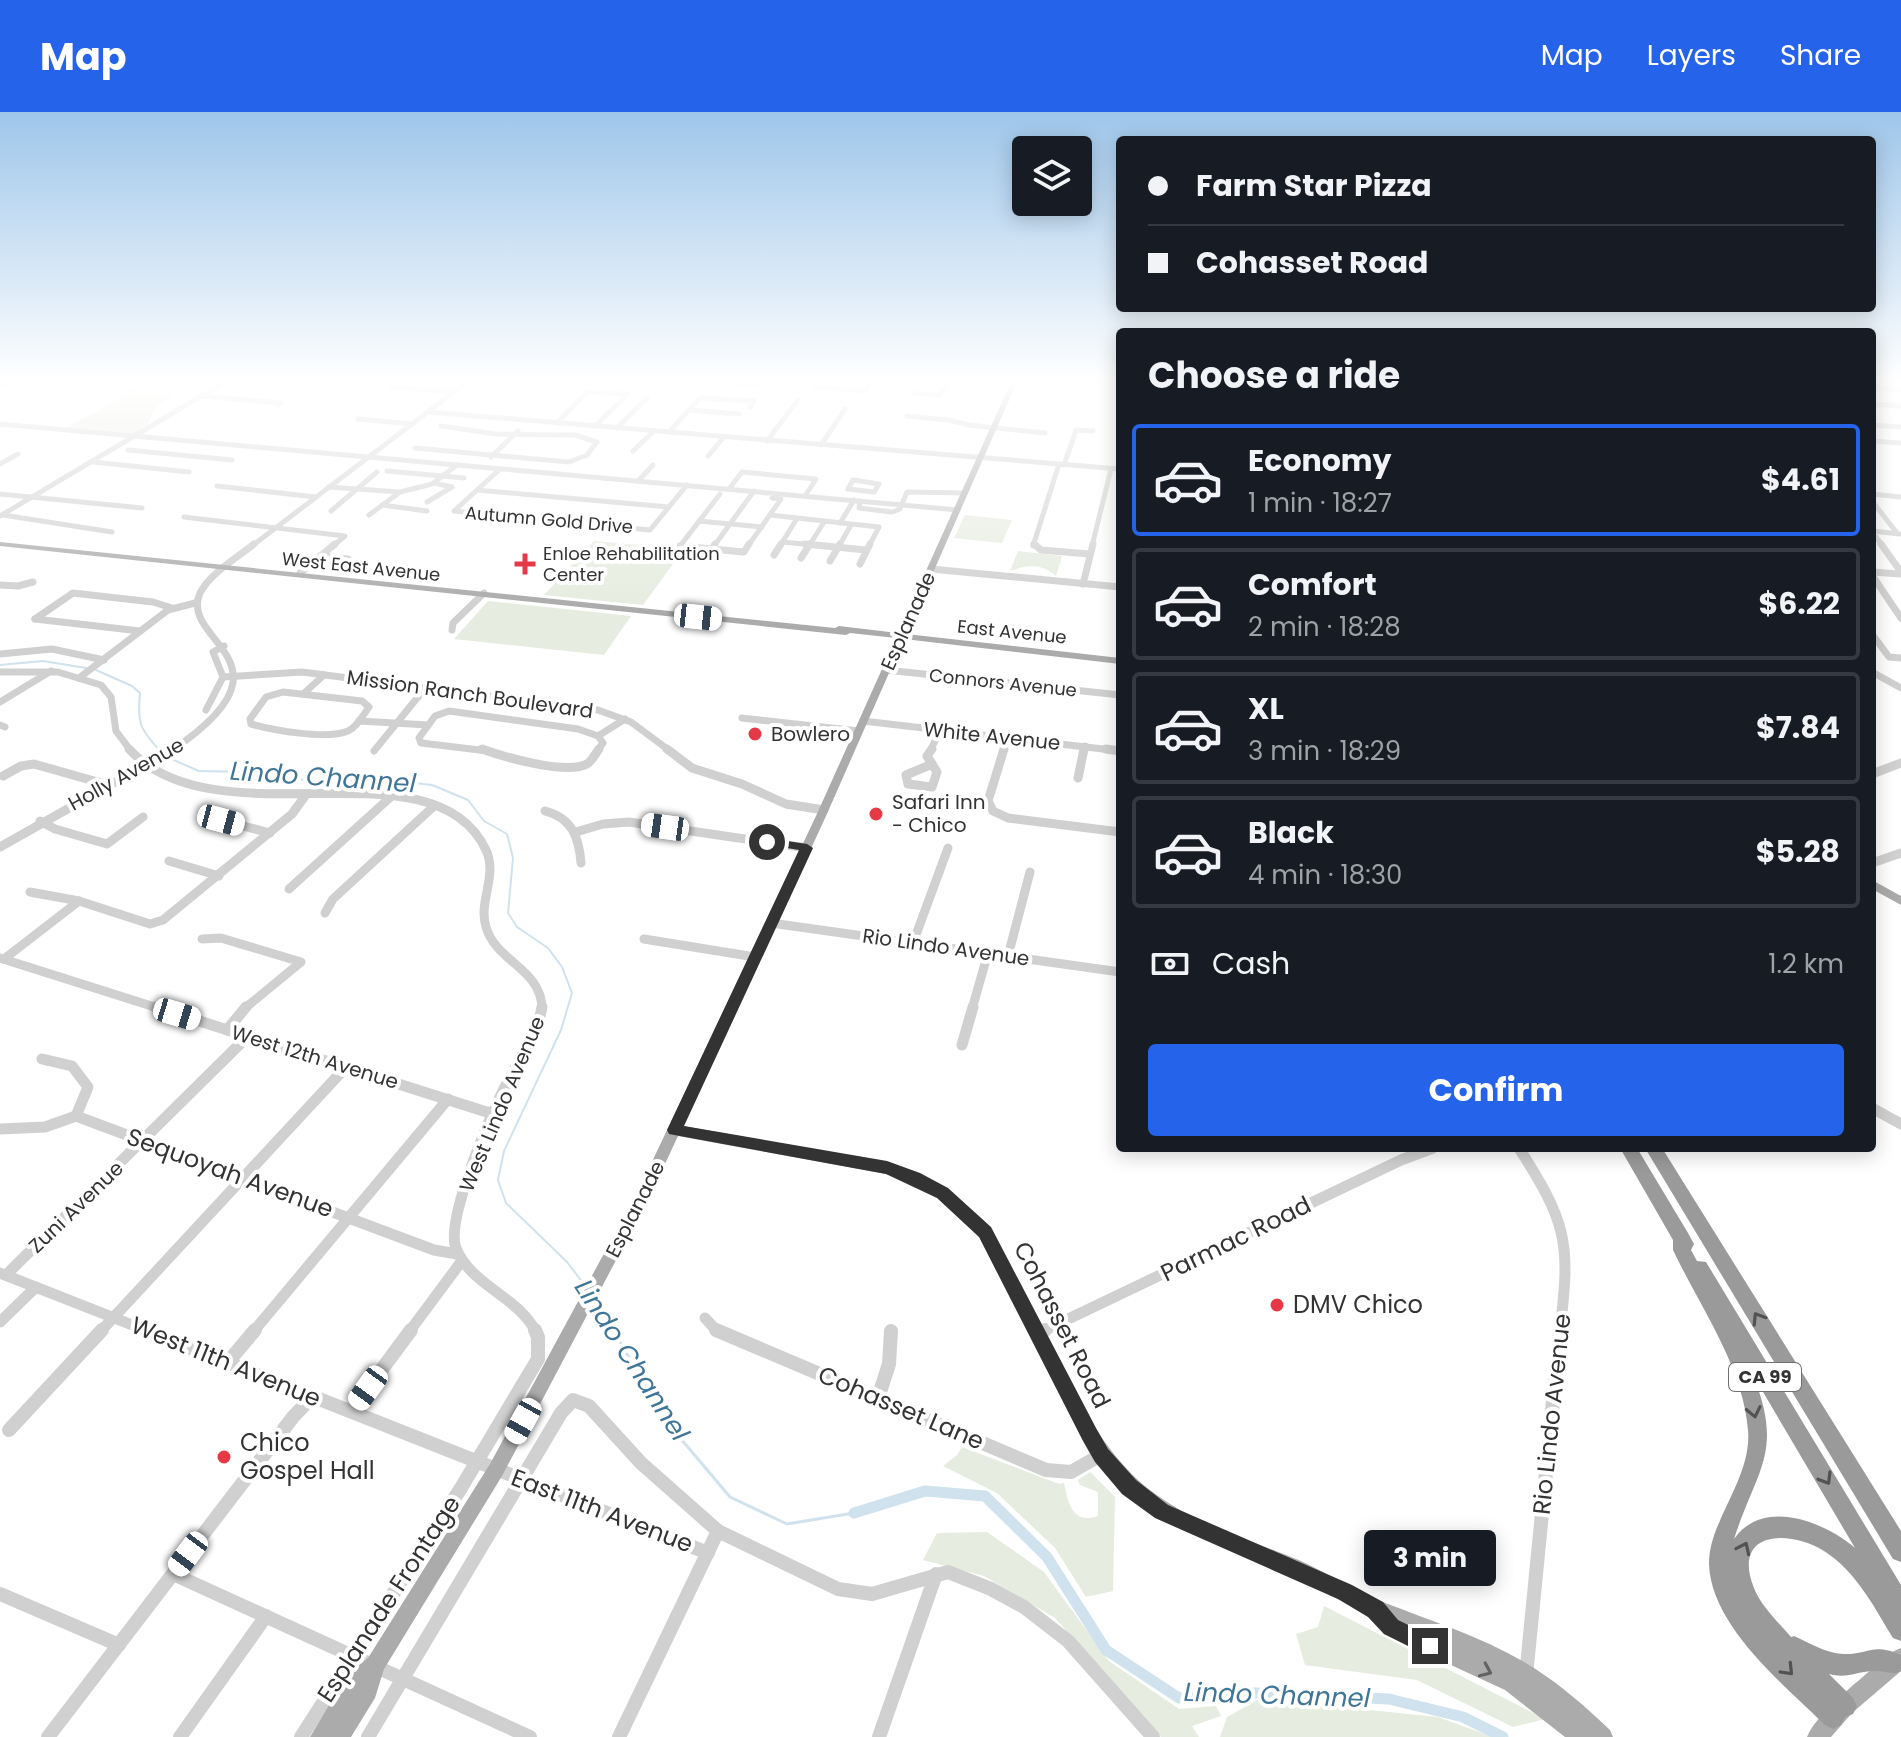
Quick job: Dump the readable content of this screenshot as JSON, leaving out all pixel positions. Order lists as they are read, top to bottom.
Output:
{
  "streets": {
    "highway": ["CA 99"],
    "main road": [
      "West East Avenue",
      "Esplanade",
      "East Avenue",
      "Cohasset Road"
    ],
    "street": [
      "Autumn Gold Drive",
      "Connors Avenue",
      "Mission Ranch Boulevard",
      "White Avenue",
      "Holly Avenue",
      "Rio Lindo Avenue",
      "West 12th Avenue",
      "West Lindo Avenue",
      "Sequoyah Avenue",
      "Zuni Avenue",
      "Parmac Road",
      "West 11th Avenue",
      "Cohasset Lane",
      "East 11th Avenue",
      "Esplanade Frontage"
    ]
  },
  "crossings": [
    ["West East Avenue", "Esplanade"],
    ["West East Avenue", "East Avenue"],
    ["Esplanade", "East Avenue"],
    ["Esplanade", "Connors Avenue"],
    ["Esplanade", "Mission Ranch Boulevard"],
    ["Esplanade", "White Avenue"],
    ["Esplanade", "Rio Lindo Avenue"],
    ["Esplanade", "Cohasset Road"],
    ["Esplanade", "West 11th Avenue"],
    ["Esplanade", "East 11th Avenue"],
    ["Mission Ranch Boulevard", "Holly Avenue"],
    ["Holly Avenue", "West Lindo Avenue"],
    ["Rio Lindo Avenue", "Cohasset Road"],
    ["West 12th Avenue", "West Lindo Avenue"],
    ["West 12th Avenue", "Zuni Avenue"],
    ["West Lindo Avenue", "Sequoyah Avenue"],
    ["Sequoyah Avenue", "Zuni Avenue"],
    ["Zuni Avenue", "West 11th Avenue"],
    ["Parmac Road", "Cohasset Road"],
    ["Cohasset Road", "Cohasset Lane"],
    ["West 11th Avenue", "East 11th Avenue"],
    ["West 11th Avenue", "Esplanade Frontage"]
  ],
  "water": ["Lindo Channel"],
  "places": {
    "health": ["Enloe Rehabilitation Center"],
    "other": [
      "Bowlero",
      "Safari Inn - Chico",
      "DMV Chico",
      "Chico Gospel Hall"
    ]
  },
  "page": {
    "header": "Map",
    "nav": ["Map", "Layers", "Share"],
    "banner": ["Farm Star Pizza", "Cohasset Road"],
    "heading": "Choose a ride",
    "list": [
      {
        "name": "Economy",
        "note": "1 min · 18:27",
        "value": "$4.61"
      },
      {
        "name": "Comfort",
        "note": "2 min · 18:28",
        "value": "$6.22"
      },
      {
        "name": "XL",
        "note": "3 min · 18:29",
        "value": "$7.84"
      },
      {
        "name": "Black",
        "note": "4 min · 18:30",
        "value": "$5.28"
      }
    ],
    "pay": ["Cash", "1.2 km"],
    "buttons": "Confirm",
    "bubble": "3 min"
  }
}
